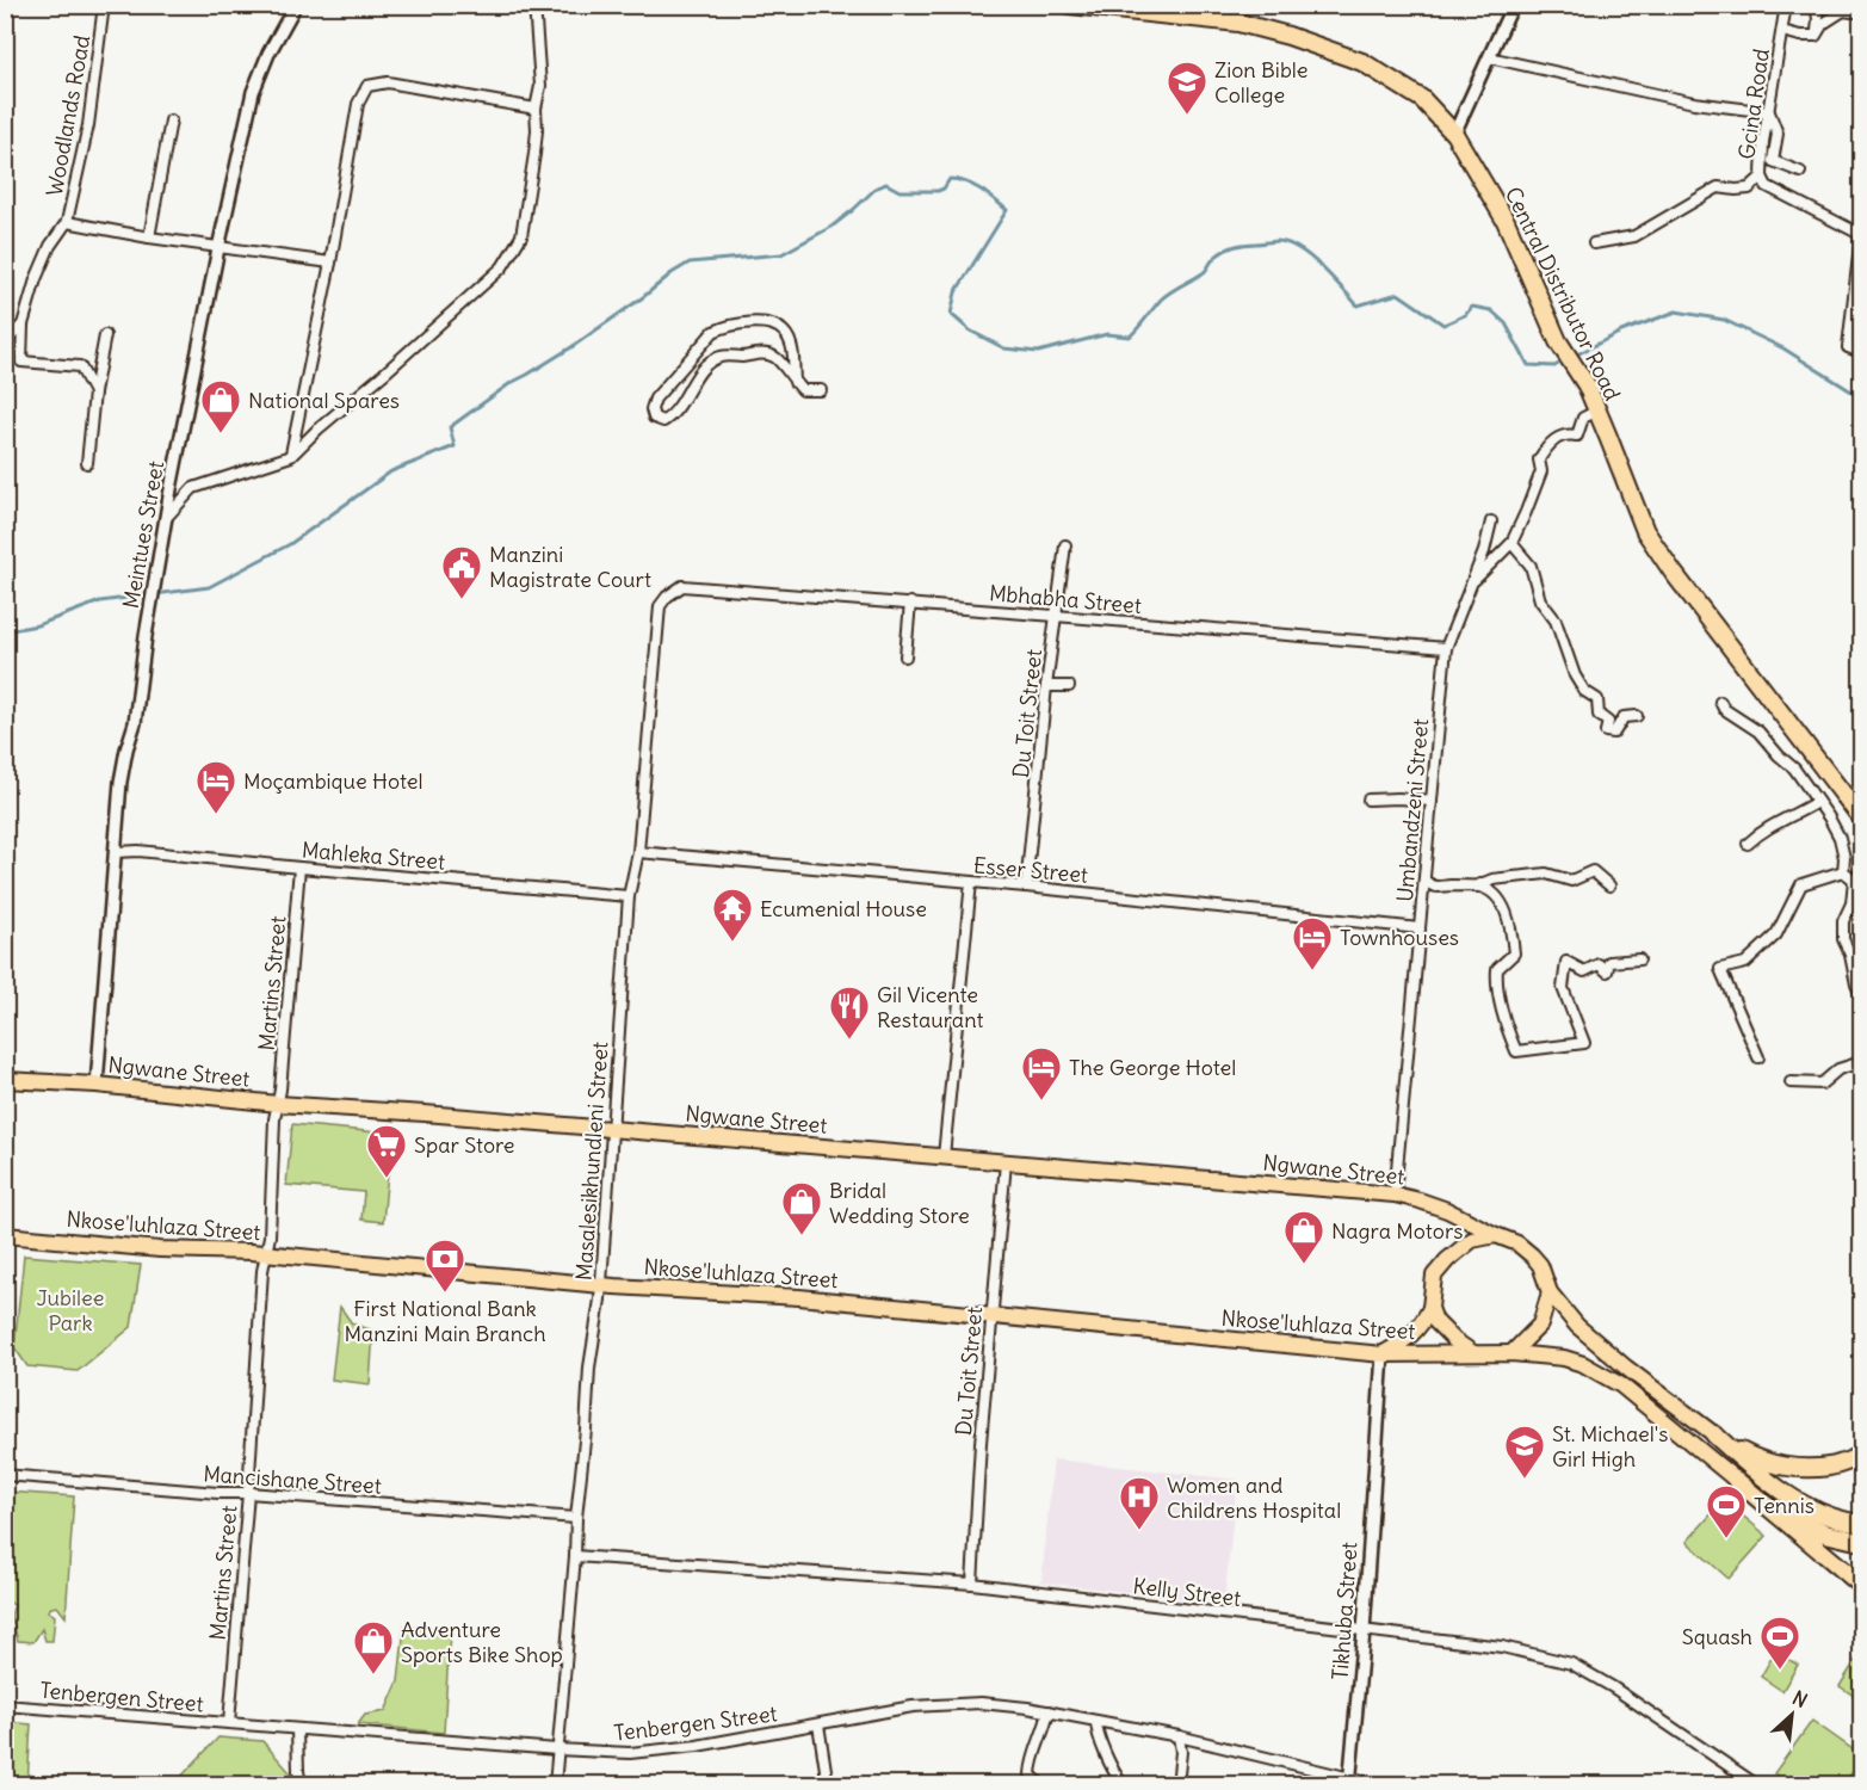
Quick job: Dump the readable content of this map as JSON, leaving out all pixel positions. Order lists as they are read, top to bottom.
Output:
{
  "streets": {
    "highway": ["Central Distributor Road"],
    "main road": ["Ngwane Street", "Nkose'luhlaza Street"],
    "street": [
      "Gcina Road",
      "Woodlands Road",
      "Meintues Street",
      "Mbhabha Street",
      "Du Toit Street",
      "Umbandzeni Street",
      "Mahleka Street",
      "Esser Street",
      "Martins Street",
      "Masalesikhundleni Street",
      "Mancishane Street",
      "Kelly Street",
      "Tikhuba Street",
      "Tenbergen Street"
    ]
  },
  "crossings": [
    ["Meintues Street", "Mahleka Street"],
    ["Meintues Street", "Ngwane Street"],
    ["Mbhabha Street", "Du Toit Street"],
    ["Mbhabha Street", "Umbandzeni Street"],
    ["Mbhabha Street", "Masalesikhundleni Street"],
    ["Du Toit Street", "Esser Street"],
    ["Du Toit Street", "Ngwane Street"],
    ["Du Toit Street", "Nkose'luhlaza Street"],
    ["Du Toit Street", "Kelly Street"],
    ["Umbandzeni Street", "Esser Street"],
    ["Umbandzeni Street", "Ngwane Street"],
    ["Mahleka Street", "Martins Street"],
    ["Mahleka Street", "Masalesikhundleni Street"],
    ["Esser Street", "Masalesikhundleni Street"],
    ["Martins Street", "Ngwane Street"],
    ["Martins Street", "Nkose'luhlaza Street"],
    ["Martins Street", "Mancishane Street"],
    ["Martins Street", "Tenbergen Street"],
    ["Ngwane Street", "Masalesikhundleni Street"],
    ["Ngwane Street", "Nkose'luhlaza Street"],
    ["Masalesikhundleni Street", "Nkose'luhlaza Street"],
    ["Masalesikhundleni Street", "Mancishane Street"],
    ["Masalesikhundleni Street", "Kelly Street"],
    ["Masalesikhundleni Street", "Tenbergen Street"],
    ["Nkose'luhlaza Street", "Tikhuba Street"],
    ["Kelly Street", "Tikhuba Street"],
    ["Tikhuba Street", "Tenbergen Street"]
  ],
  "parks": ["Jubilee Park"],
  "places": {
    "school or university": ["Zion Bible College", "St. Michael's Girl High"],
    "shop": [
      "National Spares",
      "Bridal Wedding Store",
      "Nagra Motors",
      "Adventure Sports Bike Shop"
    ],
    "public building": ["Manzini Magistrate Court"],
    "hotel": ["Moçambique Hotel", "Townhouses", "The George Hotel"],
    "temple": ["Ecumenial House"],
    "restaurant": ["Gil Vicente Restaurant"],
    "supermarket": ["Spar Store"],
    "bank": ["First National Bank Manzini Main Branch"],
    "hospital": ["Women and Childrens Hospital"],
    "sports": ["Tennis", "Squash"]
  },
  "north": "top right"
}
